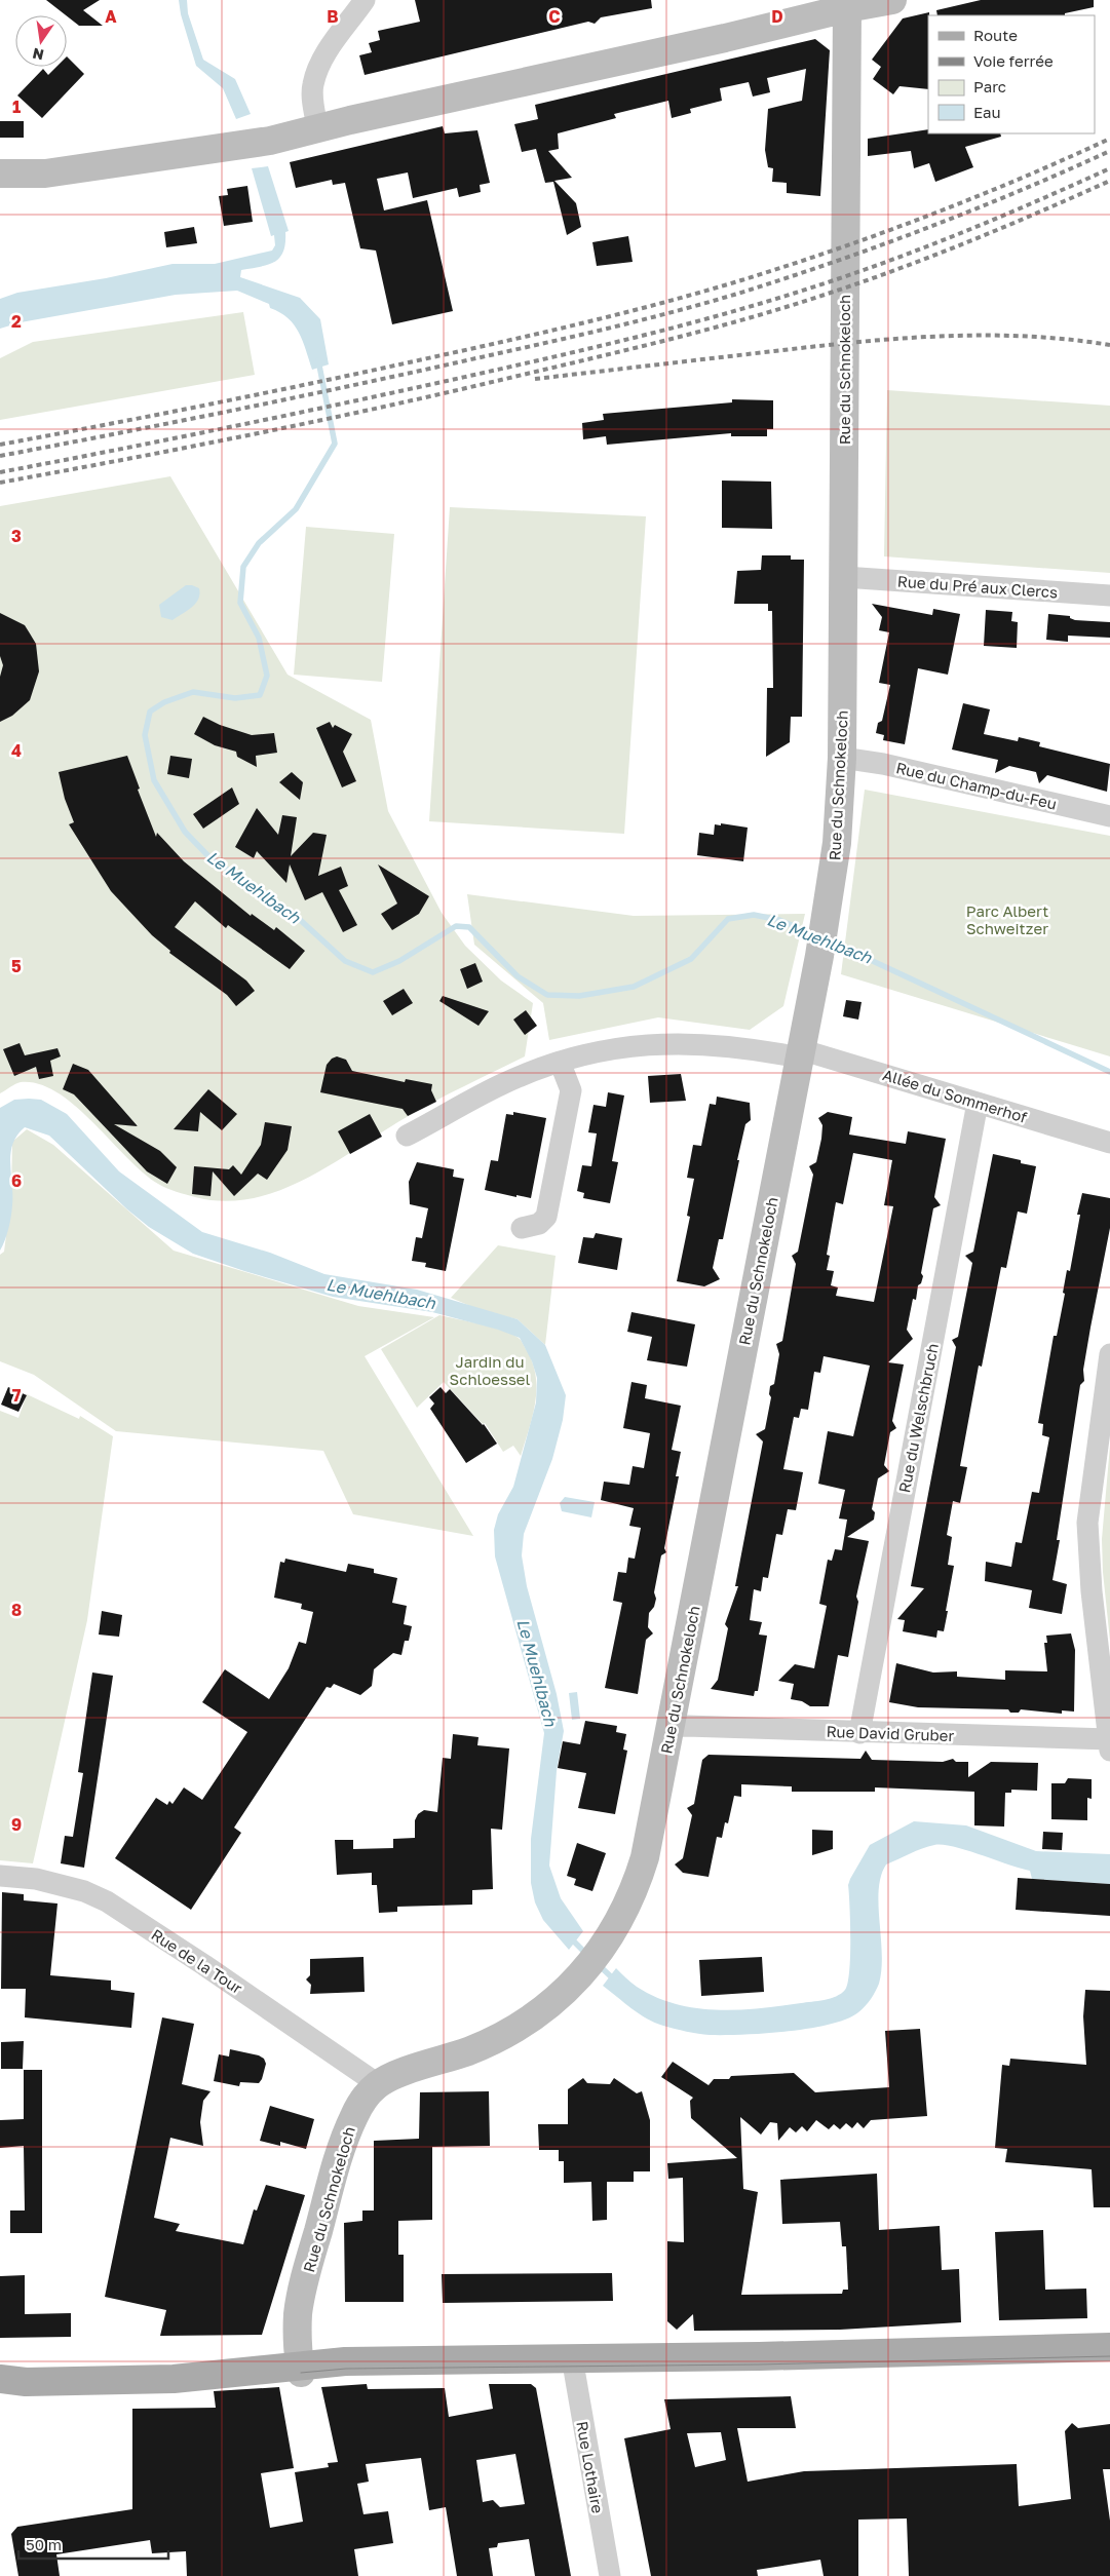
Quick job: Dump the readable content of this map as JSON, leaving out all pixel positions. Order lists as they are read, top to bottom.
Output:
{
  "streets": {
    "street": [
      "Rue du Schnokeloch",
      "Rue du Pré aux Clercs",
      "Rue du Champ-du-Feu",
      "Allée du Sommerhof",
      "Rue du Welschbruch",
      "Rue David Gruber",
      "Rue de la Tour",
      "Rue Lothaire"
    ]
  },
  "crossings": [
    ["Rue du Schnokeloch", "Rue du Pré aux Clercs"],
    ["Rue du Schnokeloch", "Rue du Champ-du-Feu"],
    ["Rue du Schnokeloch", "Allée du Sommerhof"],
    ["Rue du Schnokeloch", "Rue David Gruber"],
    ["Rue du Schnokeloch", "Rue de la Tour"],
    ["Allée du Sommerhof", "Rue du Welschbruch"],
    ["Rue du Welschbruch", "Rue David Gruber"]
  ],
  "water": ["Le Muehlbach"],
  "parks": ["Parc Albert Schweitzer", "Jardin du Schloessel"],
  "legend": [
    "Route",
    "Voie ferrée",
    "Parc",
    "Eau"
  ],
  "scale_bar": "50 m",
  "north": "bottom",
  "grid": {
    "columns": [
      "A",
      "B",
      "C",
      "D"
    ],
    "rows": [
      "1",
      "2",
      "3",
      "4",
      "5",
      "6",
      "7",
      "8",
      "9"
    ]
  }
}
